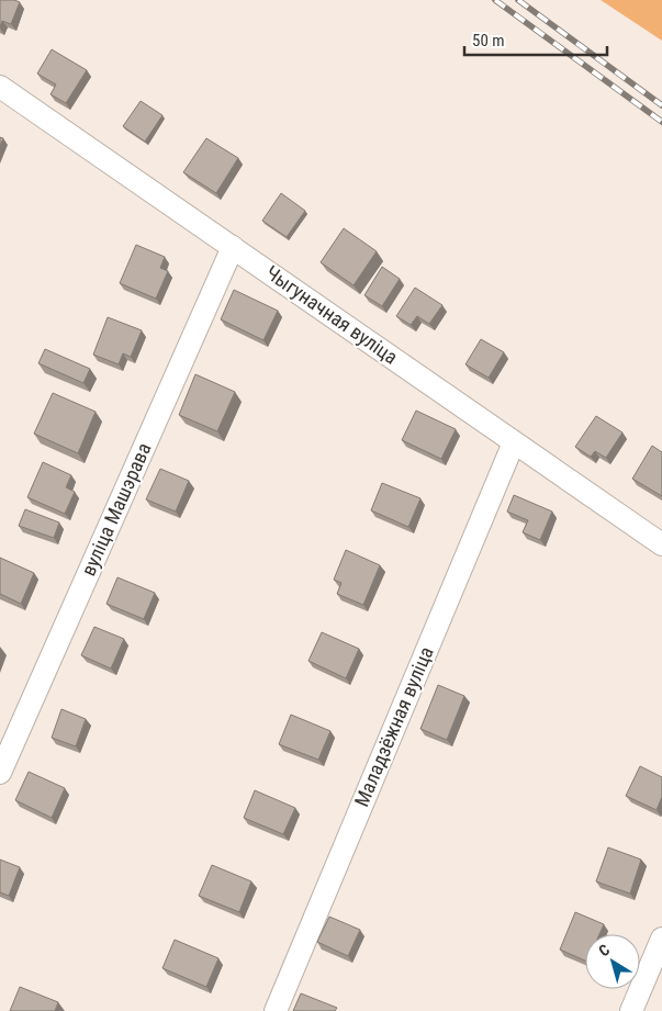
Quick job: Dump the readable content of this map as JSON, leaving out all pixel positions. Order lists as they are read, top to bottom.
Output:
{
  "streets": {
    "street": ["Чыгуначная вуліца", "вуліца Машэрава", "Маладзёжная вуліца"]
  },
  "crossings": [
    ["Чыгуначная вуліца", "вуліца Машэрава"],
    ["Чыгуначная вуліца", "Маладзёжная вуліца"]
  ],
  "scale_bar": "50 m",
  "north": "top left"
}
